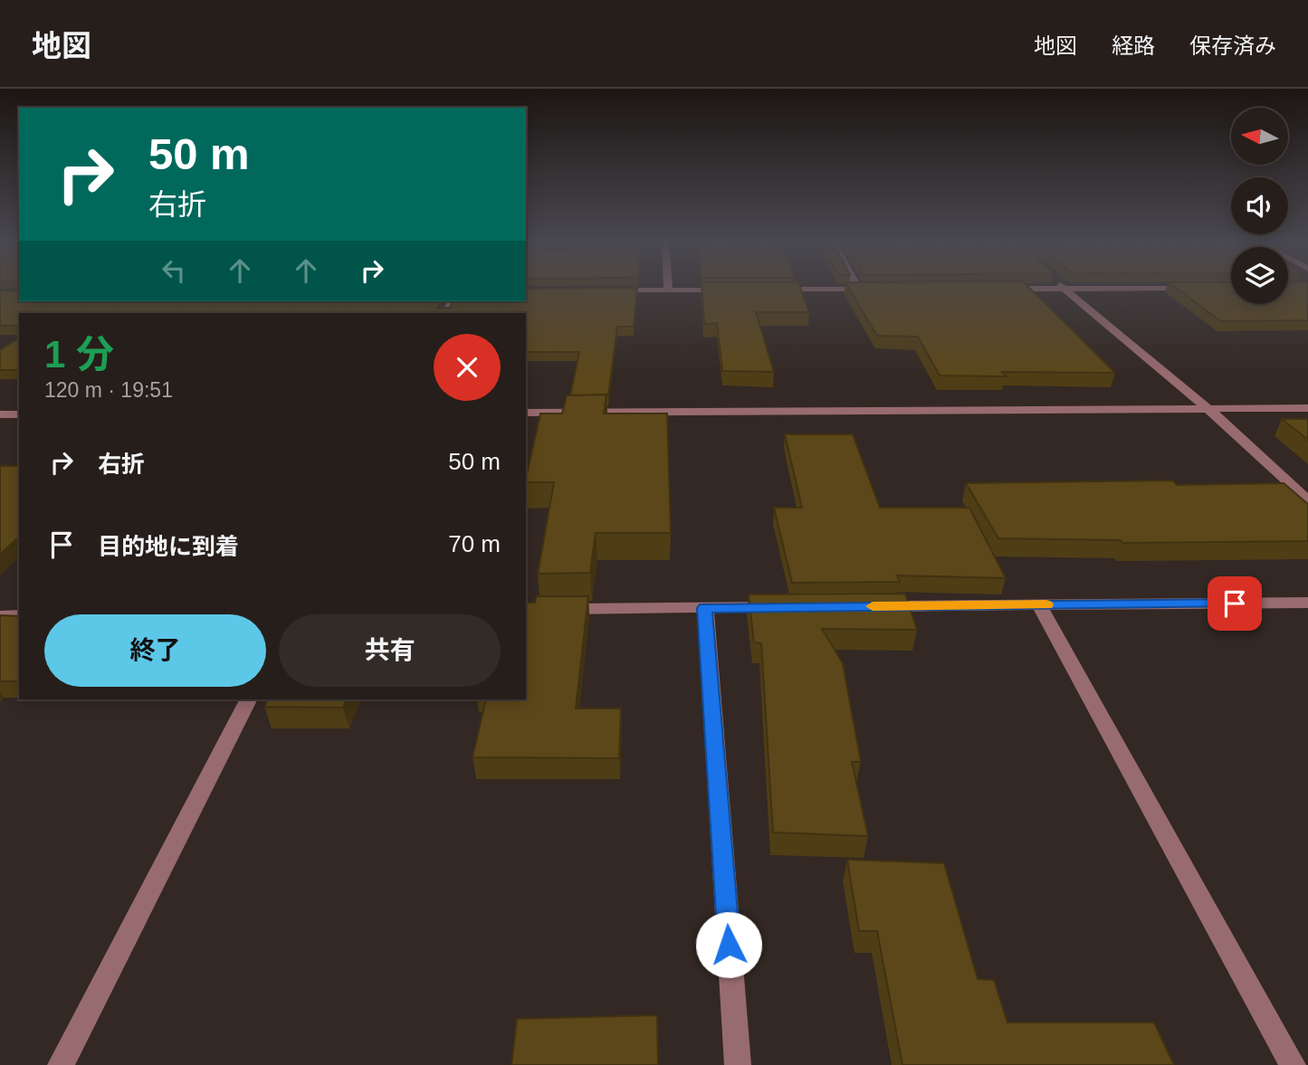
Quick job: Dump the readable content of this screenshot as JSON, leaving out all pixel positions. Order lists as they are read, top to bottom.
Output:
{
  "north": "left",
  "page": {
    "header": "地図",
    "nav": ["地図", "経路", "保存済み"],
    "turn": ["50 m", "右折"],
    "heading": ["1 分", "120 m · 19:51"],
    "list": [
      {
        "name": "右折",
        "value": "50 m"
      },
      {
        "name": "目的地に到着",
        "value": "70 m"
      }
    ],
    "buttons": ["終了", "共有"]
  }
}
